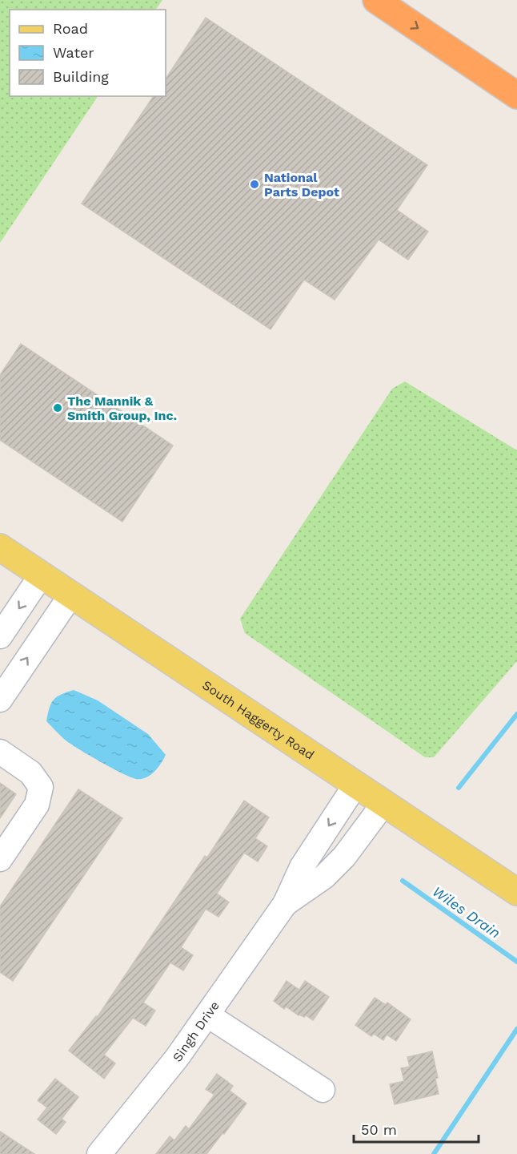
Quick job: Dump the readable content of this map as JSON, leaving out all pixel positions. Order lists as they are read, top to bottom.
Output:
{
  "streets": {
    "main road": ["South Haggerty Road"],
    "street": ["Singh Drive"]
  },
  "crossings": [
    ["South Haggerty Road", "Singh Drive"]
  ],
  "water": ["Wiles Drain"],
  "places": ["National Parts Depot", "The Mannik & Smith Group, Inc."],
  "legend": ["Road", "Water", "Building"],
  "scale_bar": "50 m"
}
